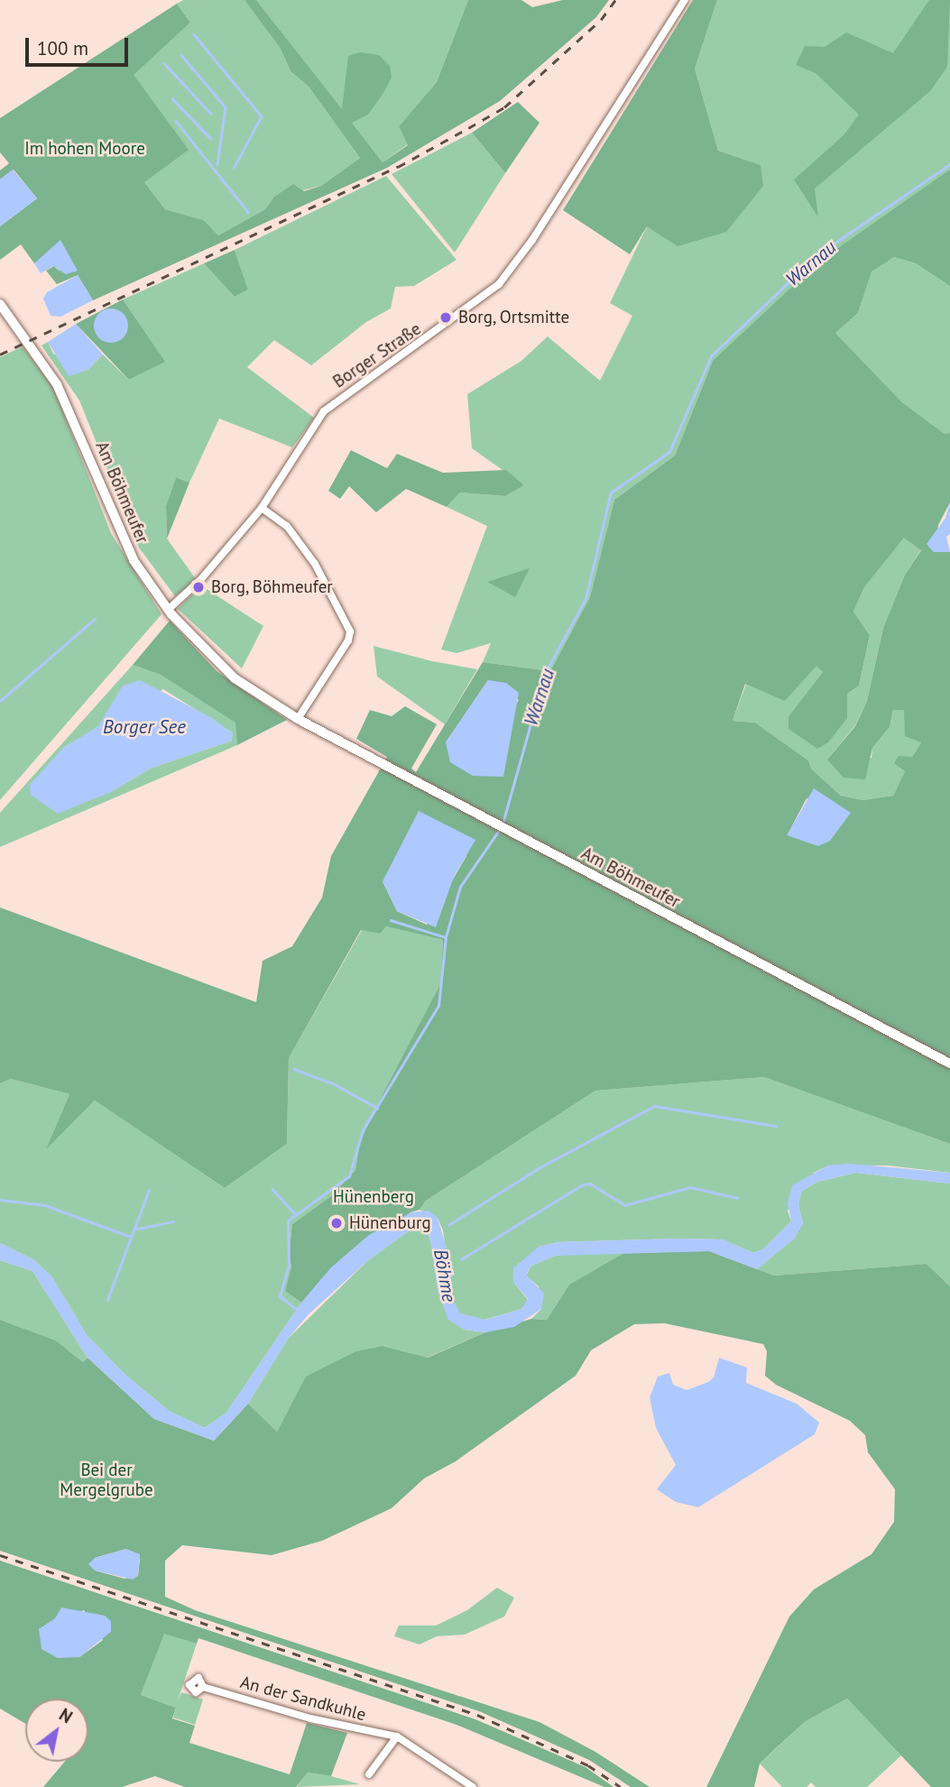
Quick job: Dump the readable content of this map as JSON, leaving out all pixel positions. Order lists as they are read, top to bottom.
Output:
{
  "streets": {
    "street": ["Borger Straße", "Am Böhmeufer", "An der Sandkuhle"]
  },
  "crossings": [
    ["Borger Straße", "Am Böhmeufer"]
  ],
  "water": ["Warnau", "Borger See", "Böhme"],
  "parks": ["Im hohen Moore", "Hünenberg", "Bei der Mergelgrube"],
  "places": ["Borg, Ortsmitte", "Borg, Böhmeufer", "Hünenburg"],
  "scale_bar": "100 m",
  "north": "top right"
}
